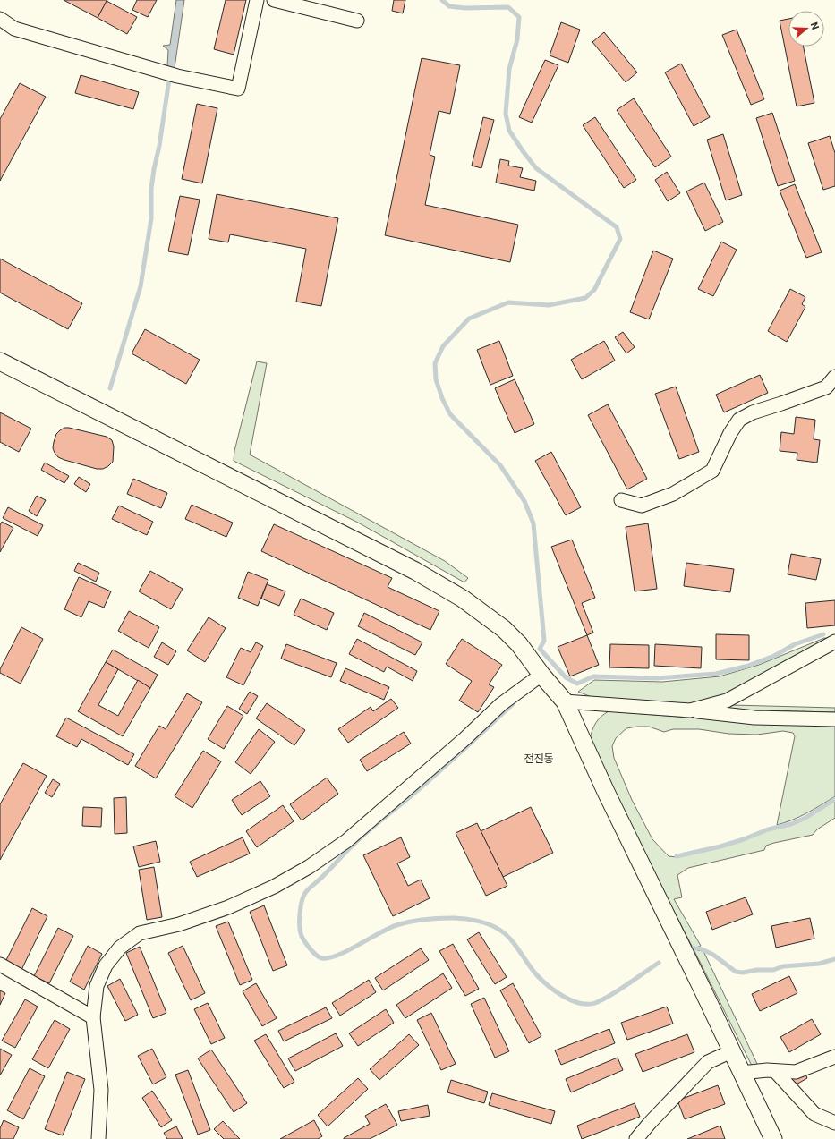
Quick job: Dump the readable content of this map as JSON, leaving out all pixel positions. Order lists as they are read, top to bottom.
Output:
{
  "districts": ["전진동"],
  "north": "right"
}
